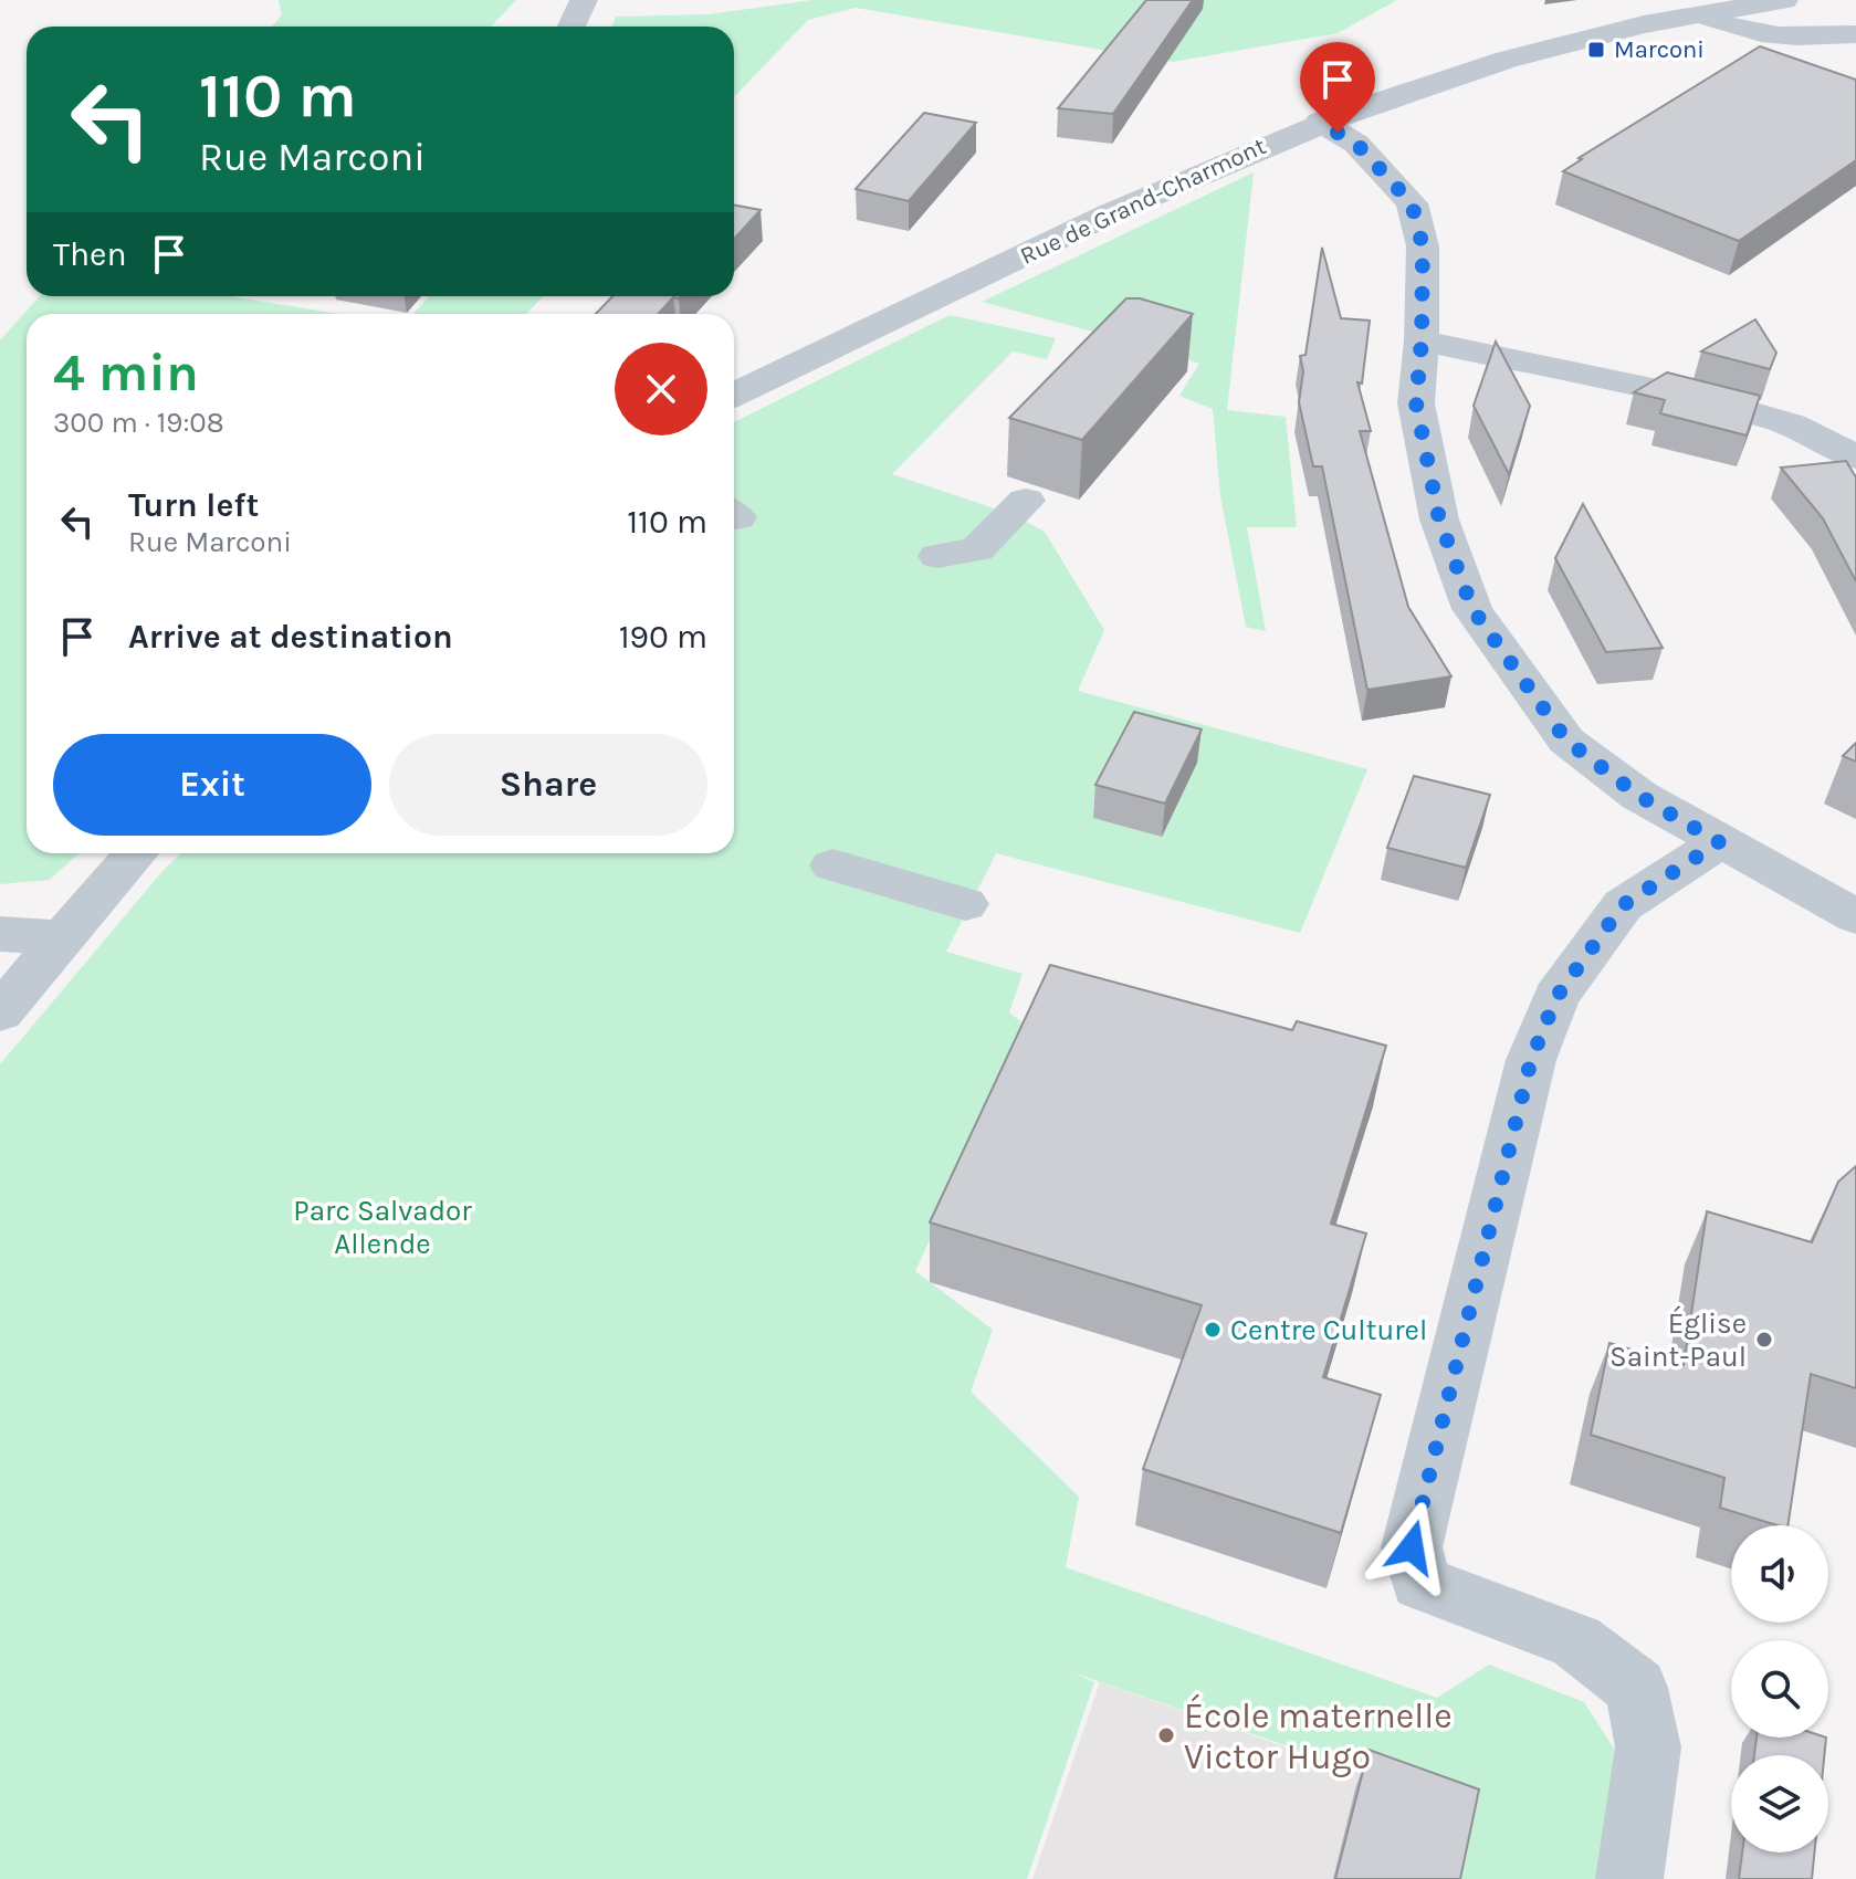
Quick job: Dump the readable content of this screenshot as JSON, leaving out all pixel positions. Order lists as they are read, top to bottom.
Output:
{
  "streets": {
    "street": ["Rue de Grand-Charmont"]
  },
  "parks": ["Parc Salvador Allende"],
  "places": {
    "transit": ["Marconi"],
    "other": ["Centre Culturel", "Église Saint-Paul", "École maternelle Victor Hugo"]
  },
  "page": {
    "turn": ["110 m", "Rue Marconi"],
    "then": "Then",
    "heading": ["4 min", "300 m · 19:08"],
    "list": [
      {
        "name": "Turn left",
        "note": "Rue Marconi",
        "value": "110 m"
      },
      {
        "name": "Arrive at destination",
        "value": "190 m"
      }
    ],
    "buttons": ["Exit", "Share"]
  }
}
